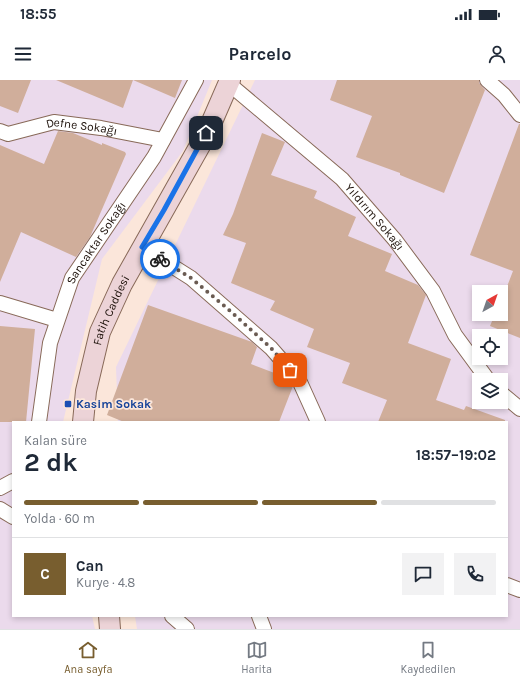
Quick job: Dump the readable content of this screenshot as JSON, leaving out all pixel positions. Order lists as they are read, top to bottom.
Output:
{
  "streets": {
    "street": [
      "Defne Sokağı",
      "Yıldırım Sokağı",
      "Sancaktar Sokağı",
      "Fatih Caddesi"
    ]
  },
  "crossings": [
    ["Defne Sokağı", "Sancaktar Sokağı"],
    ["Yıldırım Sokağı", "Fatih Caddesi"]
  ],
  "places": {
    "transit": ["Kasim Sokak"]
  },
  "north": "top right",
  "page": {
    "status": "18:55",
    "header": "Parcelo",
    "heading": ["2 dk", "Kalan süre", "18:57–19:02"],
    "panel": ["Can", "Kurye · 4.8"],
    "bar": "Yolda · 60 m",
    "round": "C",
    "tabs": ["Ana sayfa", "Harita", "Kaydedilen"]
  }
}
